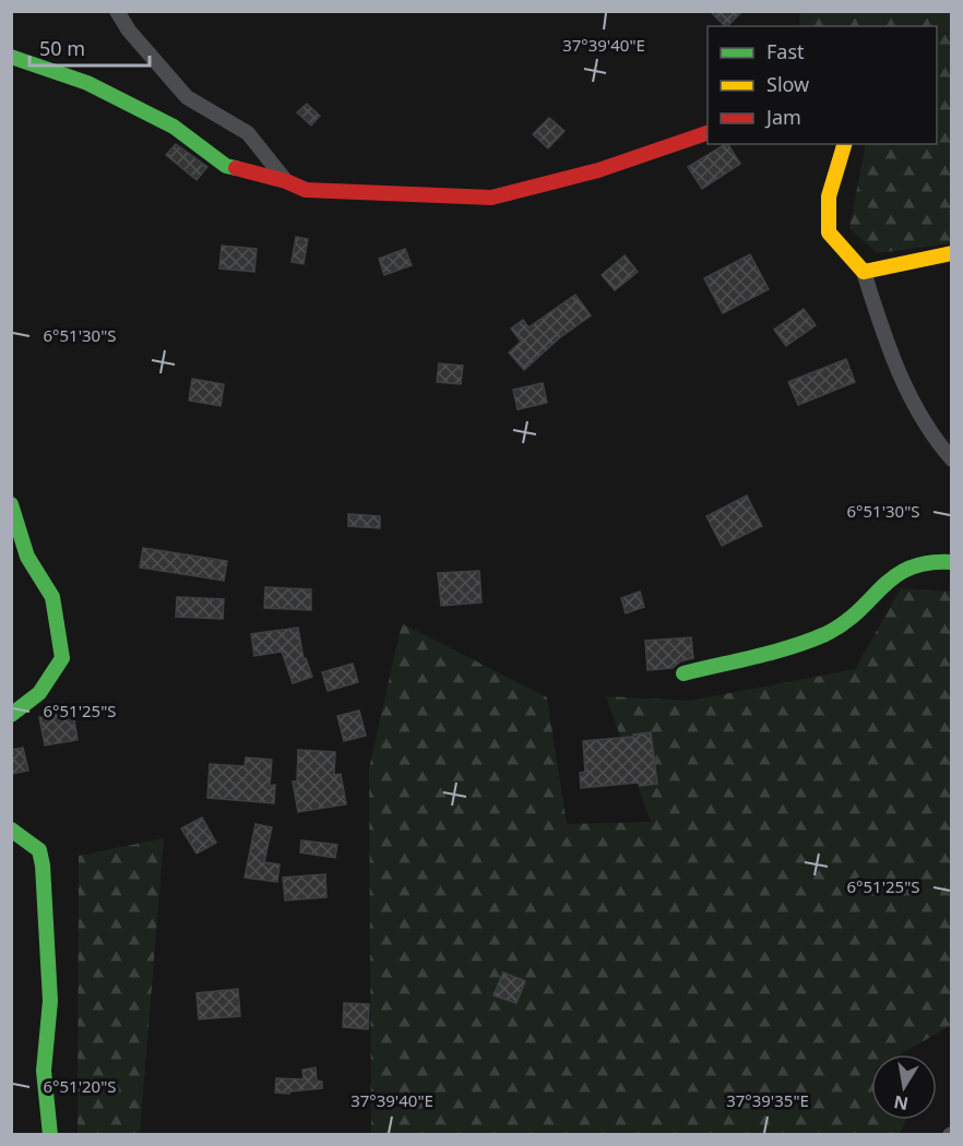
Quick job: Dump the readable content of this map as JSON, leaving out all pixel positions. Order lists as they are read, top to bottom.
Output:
{
  "legend": ["Fast", "Slow", "Jam"],
  "scale_bar": "50 m",
  "north": "bottom",
  "coordinates": [
    "37°39'40\"E",
    "6°51'30\"S",
    "6°51'25\"S",
    "6°51'20\"S",
    "37°39'35\"E"
  ]
}
